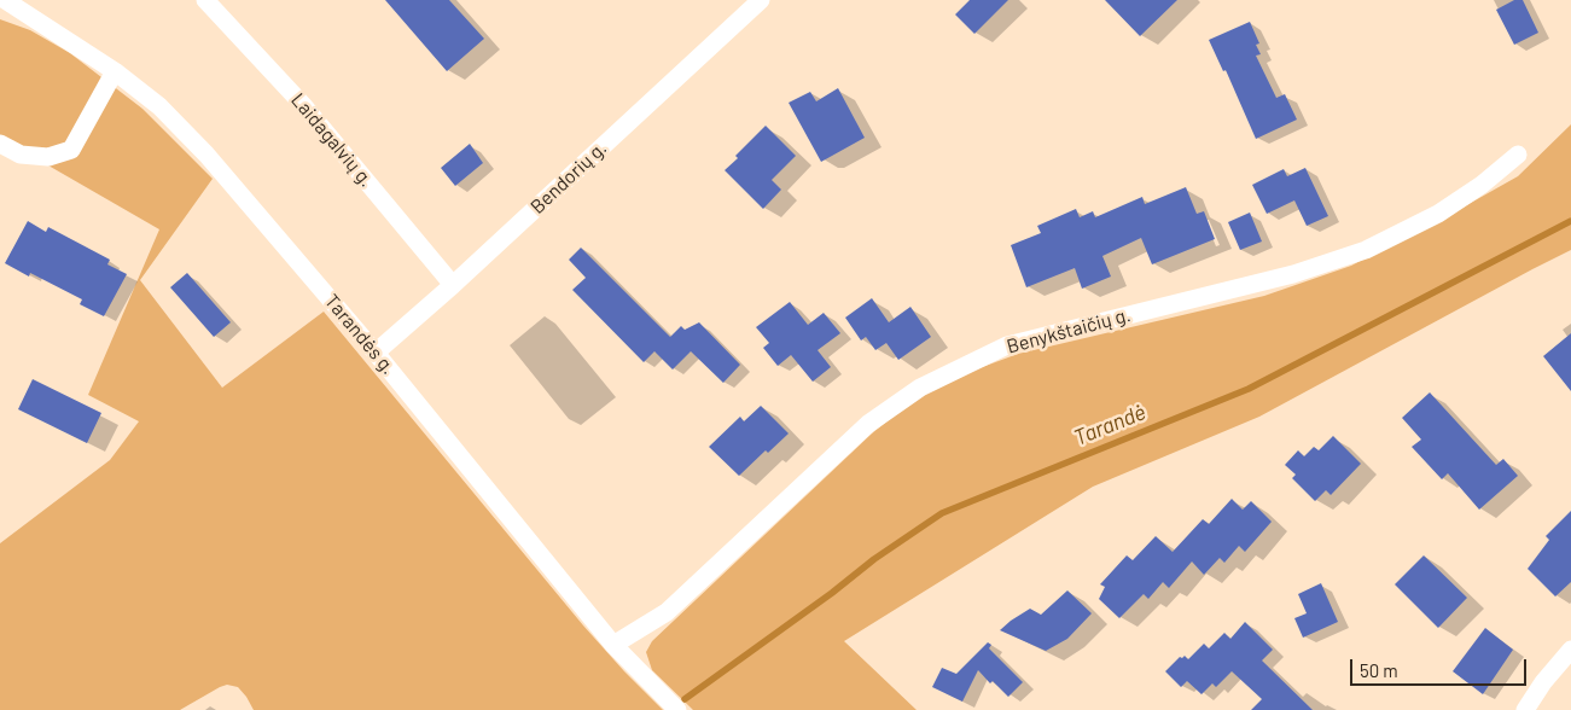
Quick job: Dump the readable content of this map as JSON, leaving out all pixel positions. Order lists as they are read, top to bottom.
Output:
{
  "streets": {
    "street": [
      "Laidagalvių g.",
      "Bendorių g.",
      "Benykštaičių g.",
      "Tarandės g."
    ]
  },
  "crossings": [
    ["Laidagalvių g.", "Bendorių g."],
    ["Bendorių g.", "Tarandės g."],
    ["Benykštaičių g.", "Tarandės g."]
  ],
  "water": ["Tarandė"],
  "scale_bar": "50 m"
}
